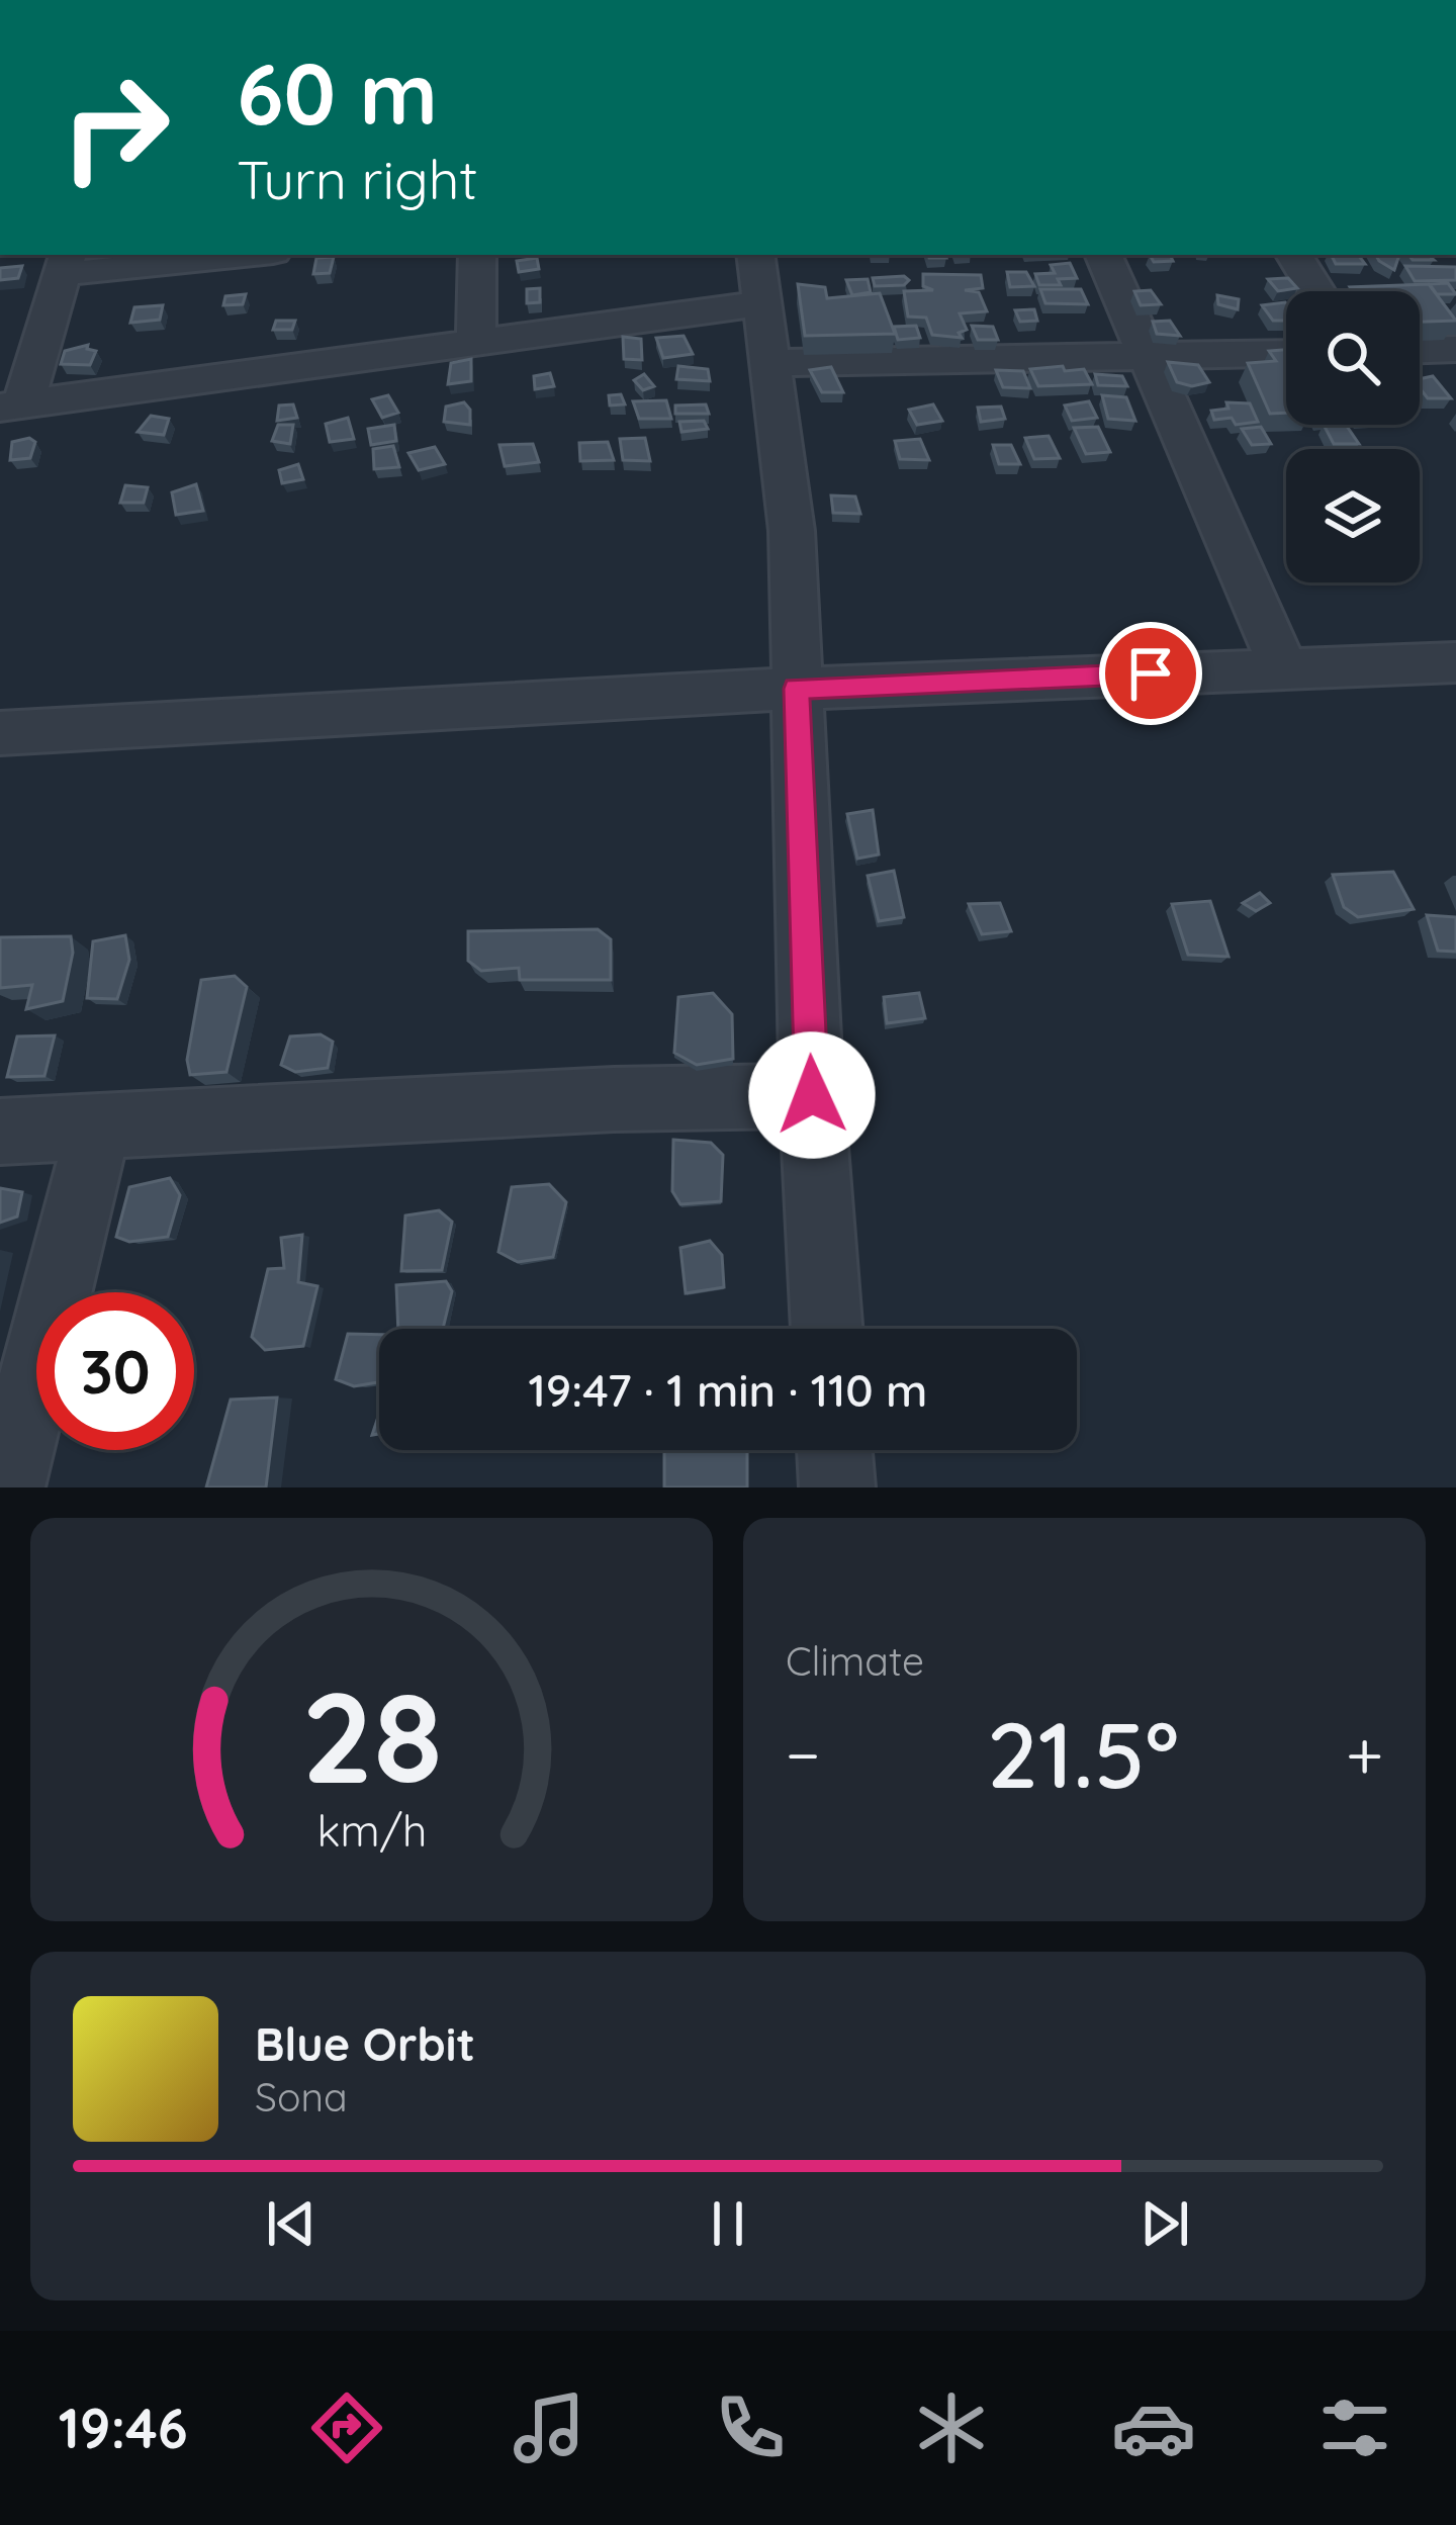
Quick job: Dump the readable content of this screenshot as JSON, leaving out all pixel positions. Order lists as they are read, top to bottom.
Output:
{
  "page": {
    "turn": ["60 m", "Turn right"],
    "limit": "30",
    "trip": "19:47 · 1 min · 110 m",
    "tile": "Climate",
    "heat": ["−", "21.5°", "+"],
    "song": ["Blue Orbit", "Sona"],
    "tabs": "19:46",
    "gauge": ["28", "km/h"]
  }
}
